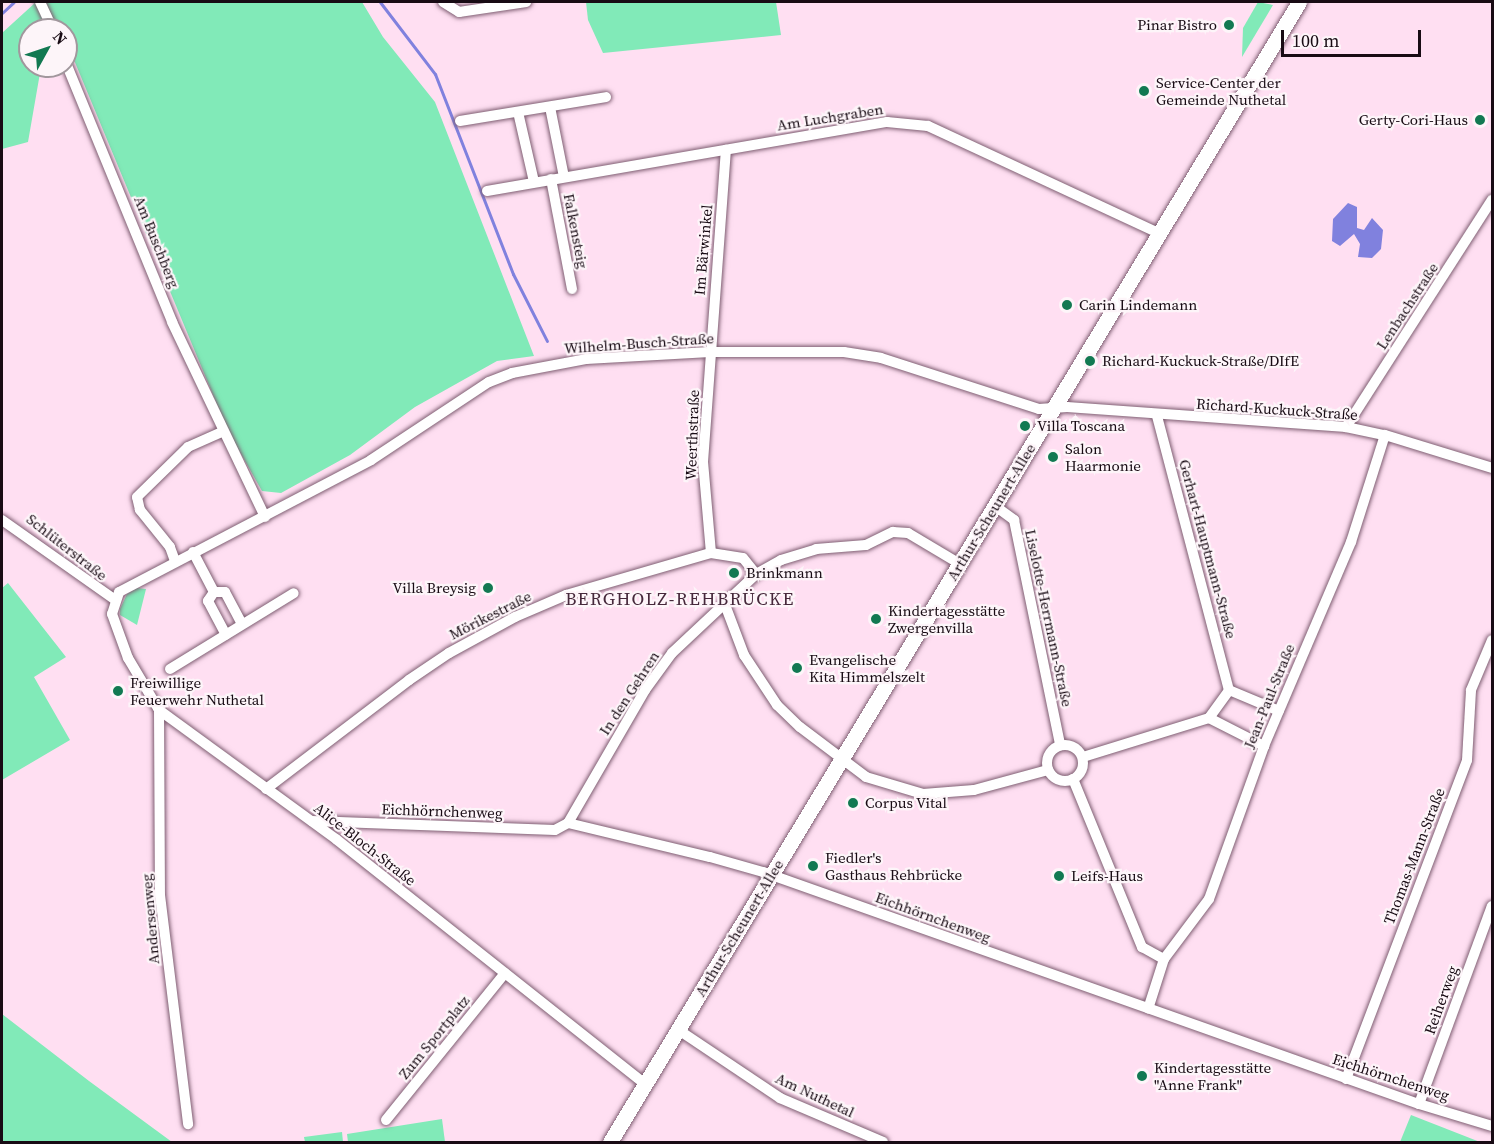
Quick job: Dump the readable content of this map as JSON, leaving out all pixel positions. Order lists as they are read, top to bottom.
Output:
{
  "streets": {
    "main road": ["Arthur-Scheunert-Allee"],
    "street": [
      "Am Luchgraben",
      "Falkensteig",
      "Am Buschberg",
      "Im Bärwinkel",
      "Lenbachstraße",
      "Wilhelm-Busch-Straße",
      "Richard-Kuckuck-Straße",
      "Weerthstraße",
      "Schlüterstraße",
      "Gerhart-Hauptmann-Straße",
      "Mörikestraße",
      "Liselotte-Herrmann-Straße",
      "In den Gehren",
      "Jean-Paul-Straße",
      "Eichhörnchenweg",
      "Alice-Bloch-Straße",
      "Thomas-Mann-Straße",
      "Andersenweg",
      "Reiherweg",
      "Zum Sportplatz",
      "Am Nuthetal"
    ]
  },
  "crossings": [
    ["Am Luchgraben", "Falkensteig"],
    ["Am Luchgraben", "Im Bärwinkel"],
    ["Am Luchgraben", "Arthur-Scheunert-Allee"],
    ["Am Buschberg", "Wilhelm-Busch-Straße"],
    ["Im Bärwinkel", "Wilhelm-Busch-Straße"],
    ["Im Bärwinkel", "Weerthstraße"],
    ["Lenbachstraße", "Richard-Kuckuck-Straße"],
    ["Wilhelm-Busch-Straße", "Richard-Kuckuck-Straße"],
    ["Wilhelm-Busch-Straße", "Weerthstraße"],
    ["Wilhelm-Busch-Straße", "Arthur-Scheunert-Allee"],
    ["Wilhelm-Busch-Straße", "Schlüterstraße"],
    ["Wilhelm-Busch-Straße", "Alice-Bloch-Straße"],
    ["Richard-Kuckuck-Straße", "Arthur-Scheunert-Allee"],
    ["Richard-Kuckuck-Straße", "Gerhart-Hauptmann-Straße"],
    ["Richard-Kuckuck-Straße", "Jean-Paul-Straße"],
    ["Weerthstraße", "Mörikestraße"],
    ["Arthur-Scheunert-Allee", "Liselotte-Herrmann-Straße"],
    ["Arthur-Scheunert-Allee", "In den Gehren"],
    ["Arthur-Scheunert-Allee", "Eichhörnchenweg"],
    ["Arthur-Scheunert-Allee", "Alice-Bloch-Straße"],
    ["Arthur-Scheunert-Allee", "Am Nuthetal"],
    ["Schlüterstraße", "Alice-Bloch-Straße"],
    ["Mörikestraße", "In den Gehren"],
    ["Mörikestraße", "Alice-Bloch-Straße"],
    ["In den Gehren", "Eichhörnchenweg"],
    ["Eichhörnchenweg", "Alice-Bloch-Straße"],
    ["Eichhörnchenweg", "Thomas-Mann-Straße"],
    ["Eichhörnchenweg", "Reiherweg"],
    ["Alice-Bloch-Straße", "Andersenweg"],
    ["Alice-Bloch-Straße", "Zum Sportplatz"]
  ],
  "districts": ["BERGHOLZ-REHBRÜCKE"],
  "places": [
    "Pinar Bistro",
    "Service-Center der Gemeinde Nuthetal",
    "Gerty-Cori-Haus",
    "Carin Lindemann",
    "Richard-Kuckuck-Straße/DIfE",
    "Villa Toscana",
    "Salon Haarmonie",
    "Brinkmann",
    "Villa Breysig",
    "Kindertagesstätte Zwergenvilla",
    "Evangelische Kita Himmelszelt",
    "Freiwillige Feuerwehr Nuthetal",
    "Corpus Vital",
    "Fiedler's Gasthaus Rehbrücke",
    "Leifs-Haus",
    "Kindertagesstätte \"Anne Frank\""
  ],
  "scale_bar": "100 m",
  "north": "top right"
}
